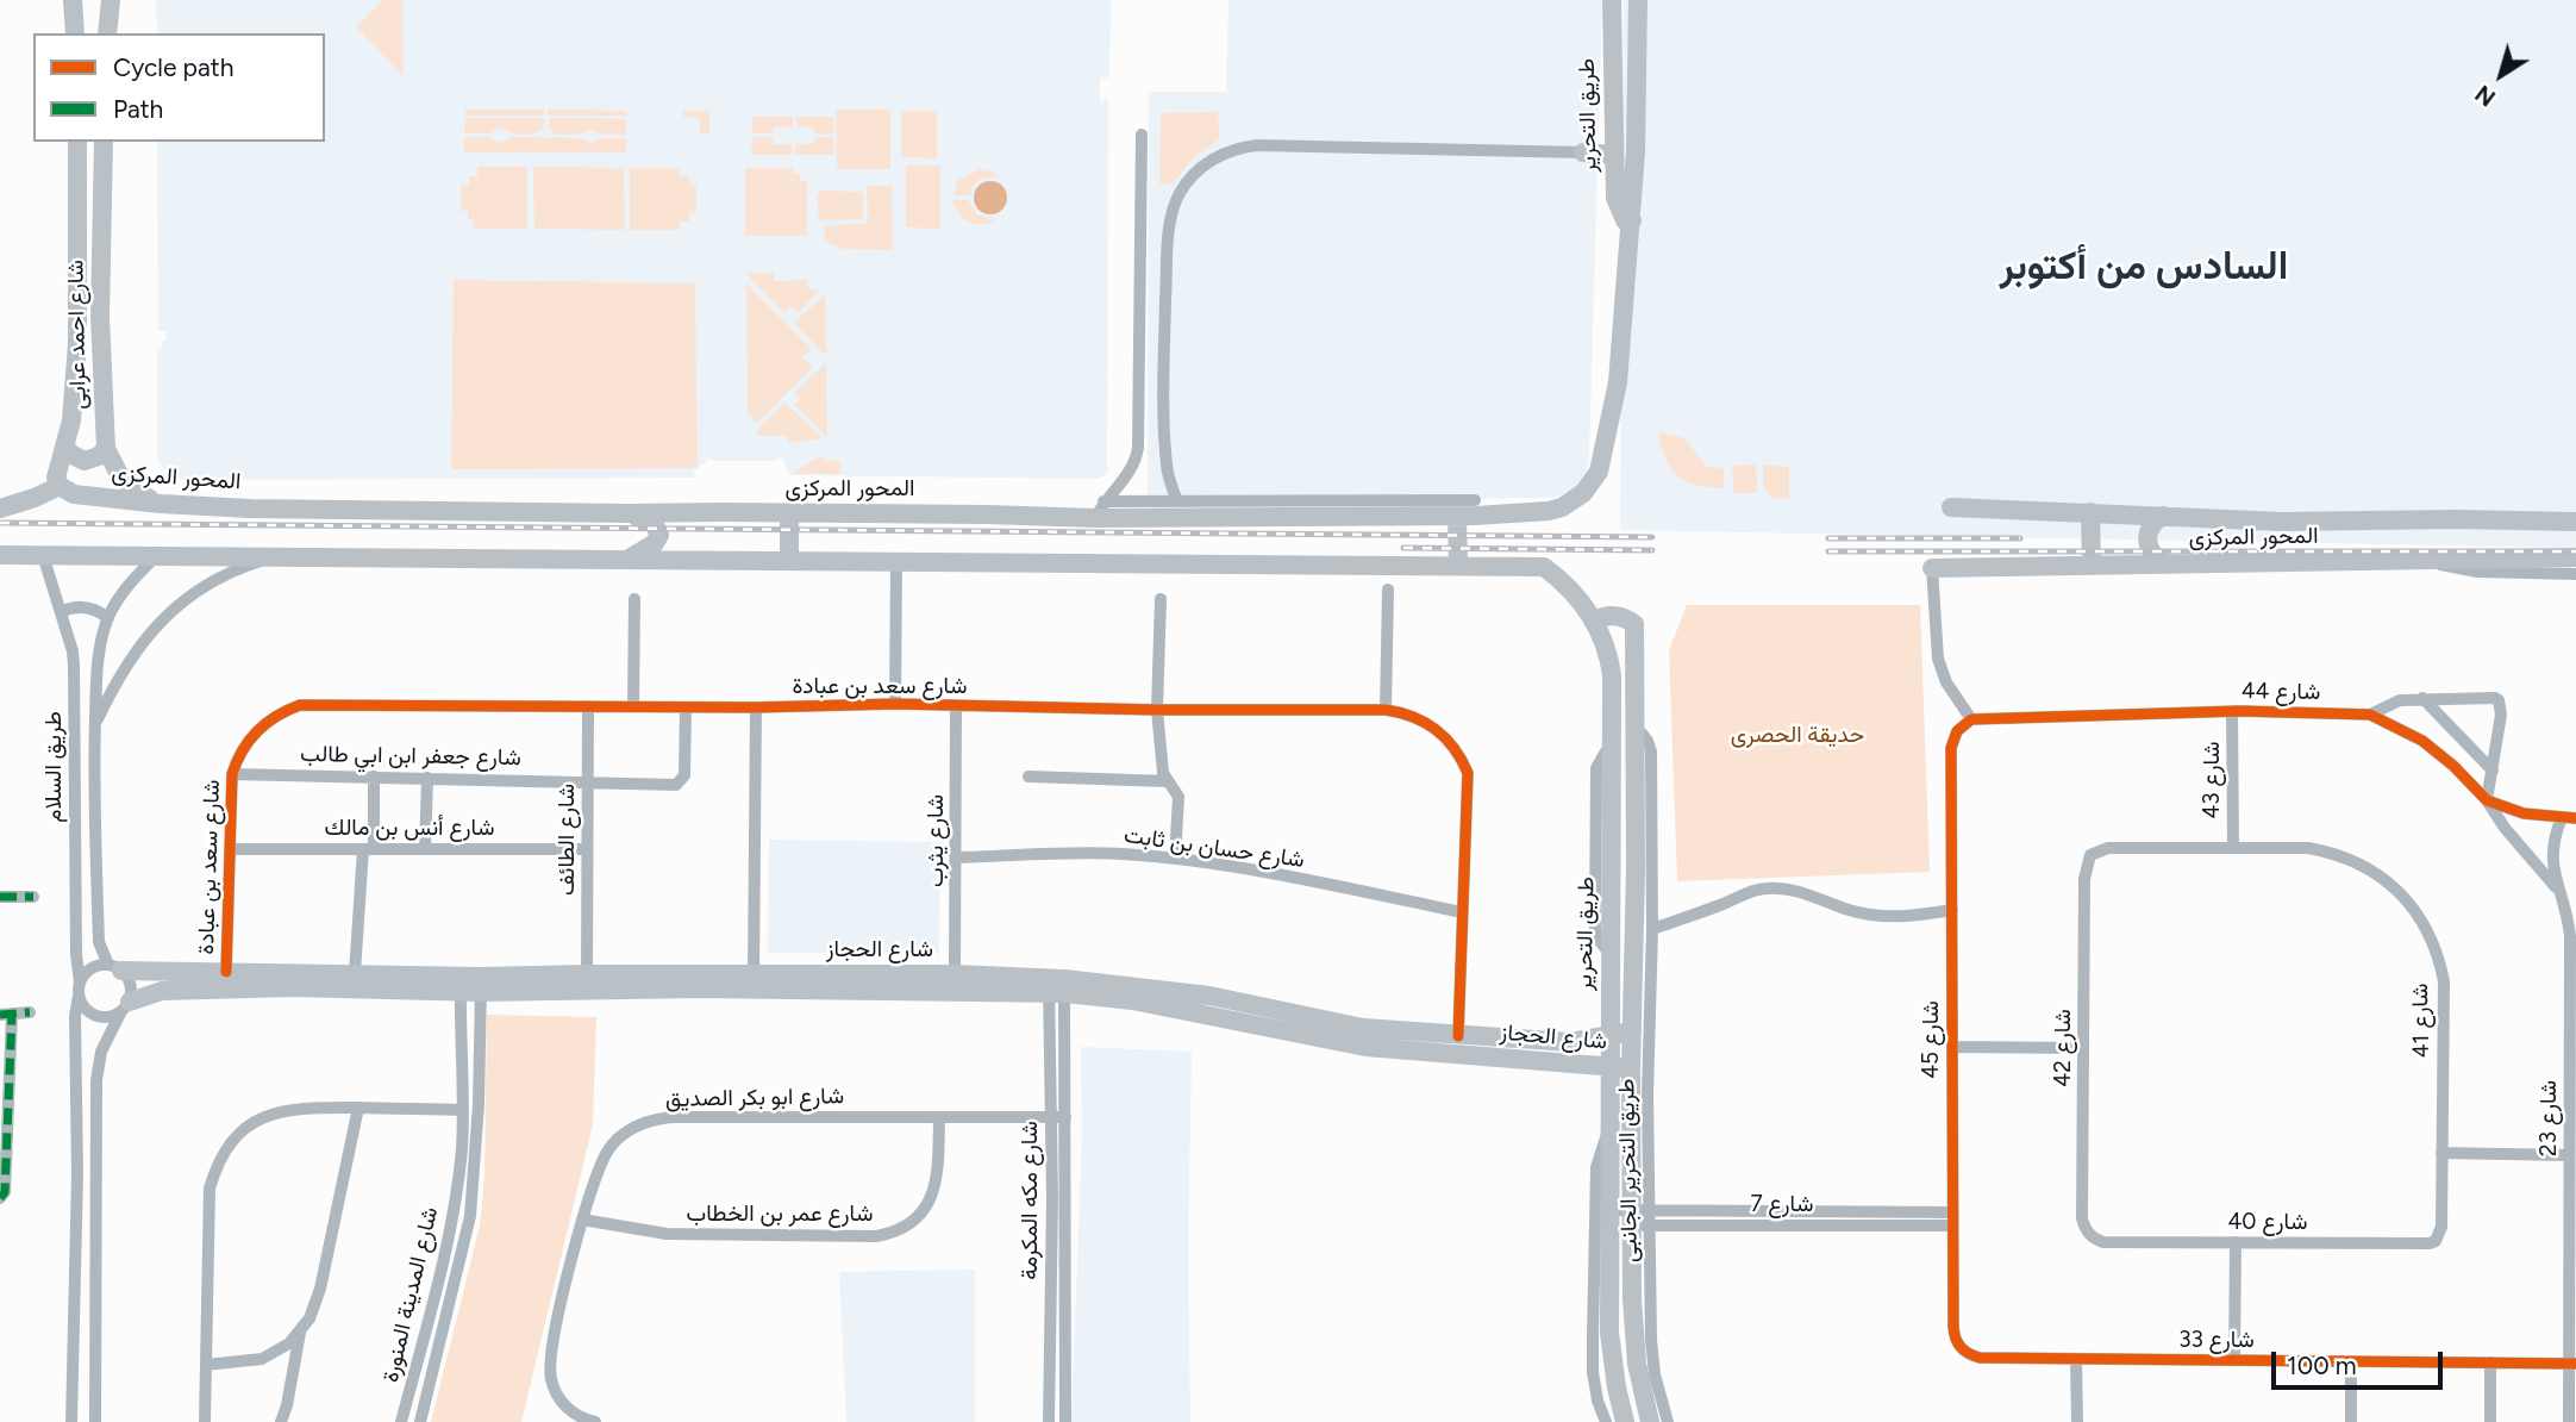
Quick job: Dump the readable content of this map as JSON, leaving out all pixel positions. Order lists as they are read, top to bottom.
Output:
{
  "streets": {
    "main road": [
      "طريق التحرير",
      "شارع احمد عرابى",
      "المحور المركزى",
      "شارع الحجاز"
    ],
    "street": [
      "شارع سعد بن عبادة",
      "شارع 44",
      "شارع جعفر ابن ابي طالب",
      "طريق السلام",
      "شارع 43",
      "شارع أنس بن مالك",
      "شارع الطائف",
      "شارع يثرب",
      "شارع حسان بن ثابت",
      "شارع 41",
      "شارع 45",
      "شارع 42",
      "شارع ابو بكر الصديق",
      "شارع 23",
      "طريق التحرير الجانبى",
      "شارع مكه المكرمة",
      "شارع 7",
      "شارع عمر بن الخطاب",
      "شارع 40",
      "شارع المدينة المنورة",
      "شارع 33"
    ]
  },
  "crossings": [
    ["طريق التحرير", "المحور المركزى"],
    ["طريق التحرير", "شارع الحجاز"],
    ["طريق التحرير", "طريق التحرير الجانبى"],
    ["طريق التحرير", "شارع 7"],
    ["شارع احمد عرابى", "المحور المركزى"],
    ["شارع سعد بن عبادة", "شارع جعفر ابن ابي طالب"],
    ["شارع سعد بن عبادة", "شارع أنس بن مالك"],
    ["شارع سعد بن عبادة", "شارع الطائف"],
    ["شارع سعد بن عبادة", "شارع يثرب"],
    ["شارع سعد بن عبادة", "شارع حسان بن ثابت"],
    ["شارع سعد بن عبادة", "شارع الحجاز"],
    ["شارع 44", "شارع 43"],
    ["شارع 44", "شارع 45"],
    ["شارع 44", "شارع 23"],
    ["شارع جعفر ابن ابي طالب", "شارع الطائف"],
    ["طريق السلام", "شارع الحجاز"],
    ["شارع 43", "شارع 41"],
    ["شارع أنس بن مالك", "شارع الطائف"],
    ["شارع الطائف", "شارع الحجاز"],
    ["شارع يثرب", "شارع حسان بن ثابت"],
    ["شارع يثرب", "شارع الحجاز"],
    ["شارع الحجاز", "شارع مكه المكرمة"],
    ["شارع الحجاز", "شارع المدينة المنورة"],
    ["شارع 41", "شارع 42"],
    ["شارع 41", "شارع 40"],
    ["شارع 45", "شارع 7"],
    ["شارع 45", "شارع 33"],
    ["شارع 42", "شارع 40"],
    ["شارع ابو بكر الصديق", "شارع مكه المكرمة"],
    ["شارع ابو بكر الصديق", "شارع عمر بن الخطاب"],
    ["شارع 23", "شارع 33"],
    ["طريق التحرير الجانبى", "شارع 7"]
  ],
  "districts": ["السادس من أكتوبر"],
  "parks": ["حديقة الحصرى"],
  "legend": ["Cycle path", "Path"],
  "scale_bar": "100 m",
  "north": "bottom left"
}
